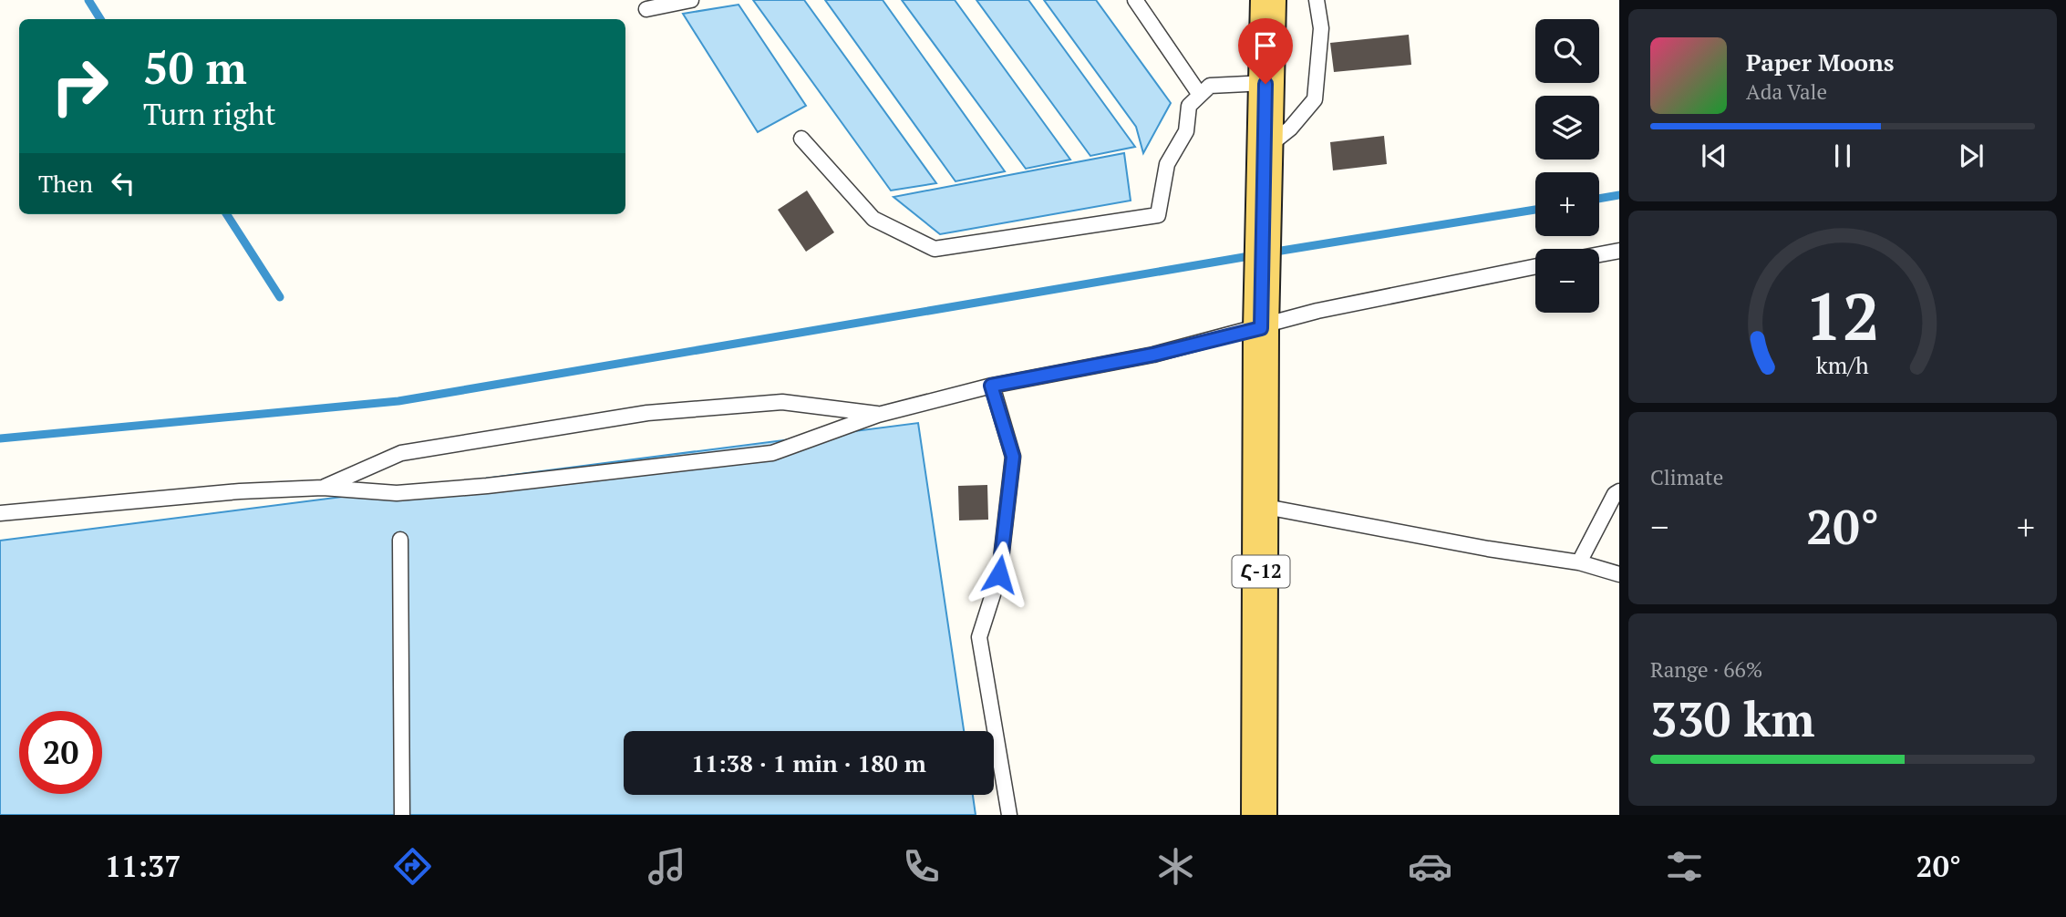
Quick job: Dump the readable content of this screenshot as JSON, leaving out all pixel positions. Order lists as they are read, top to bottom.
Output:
{
  "streets": {
    "main road": ["Հ-12"]
  },
  "page": {
    "map_buttons": ["+", "−"],
    "turn": ["50 m", "Turn right"],
    "song": ["Paper Moons", "Ada Vale"],
    "then": "Then",
    "tile": [
      "Climate",
      ["Range · 66%", "330 km"]
    ],
    "heat": ["−", "20°", "+"],
    "limit": "20",
    "trip": "11:38 · 1 min · 180 m",
    "tabs": ["11:37", "20°"],
    "gauge": ["12", "km/h"]
  }
}
